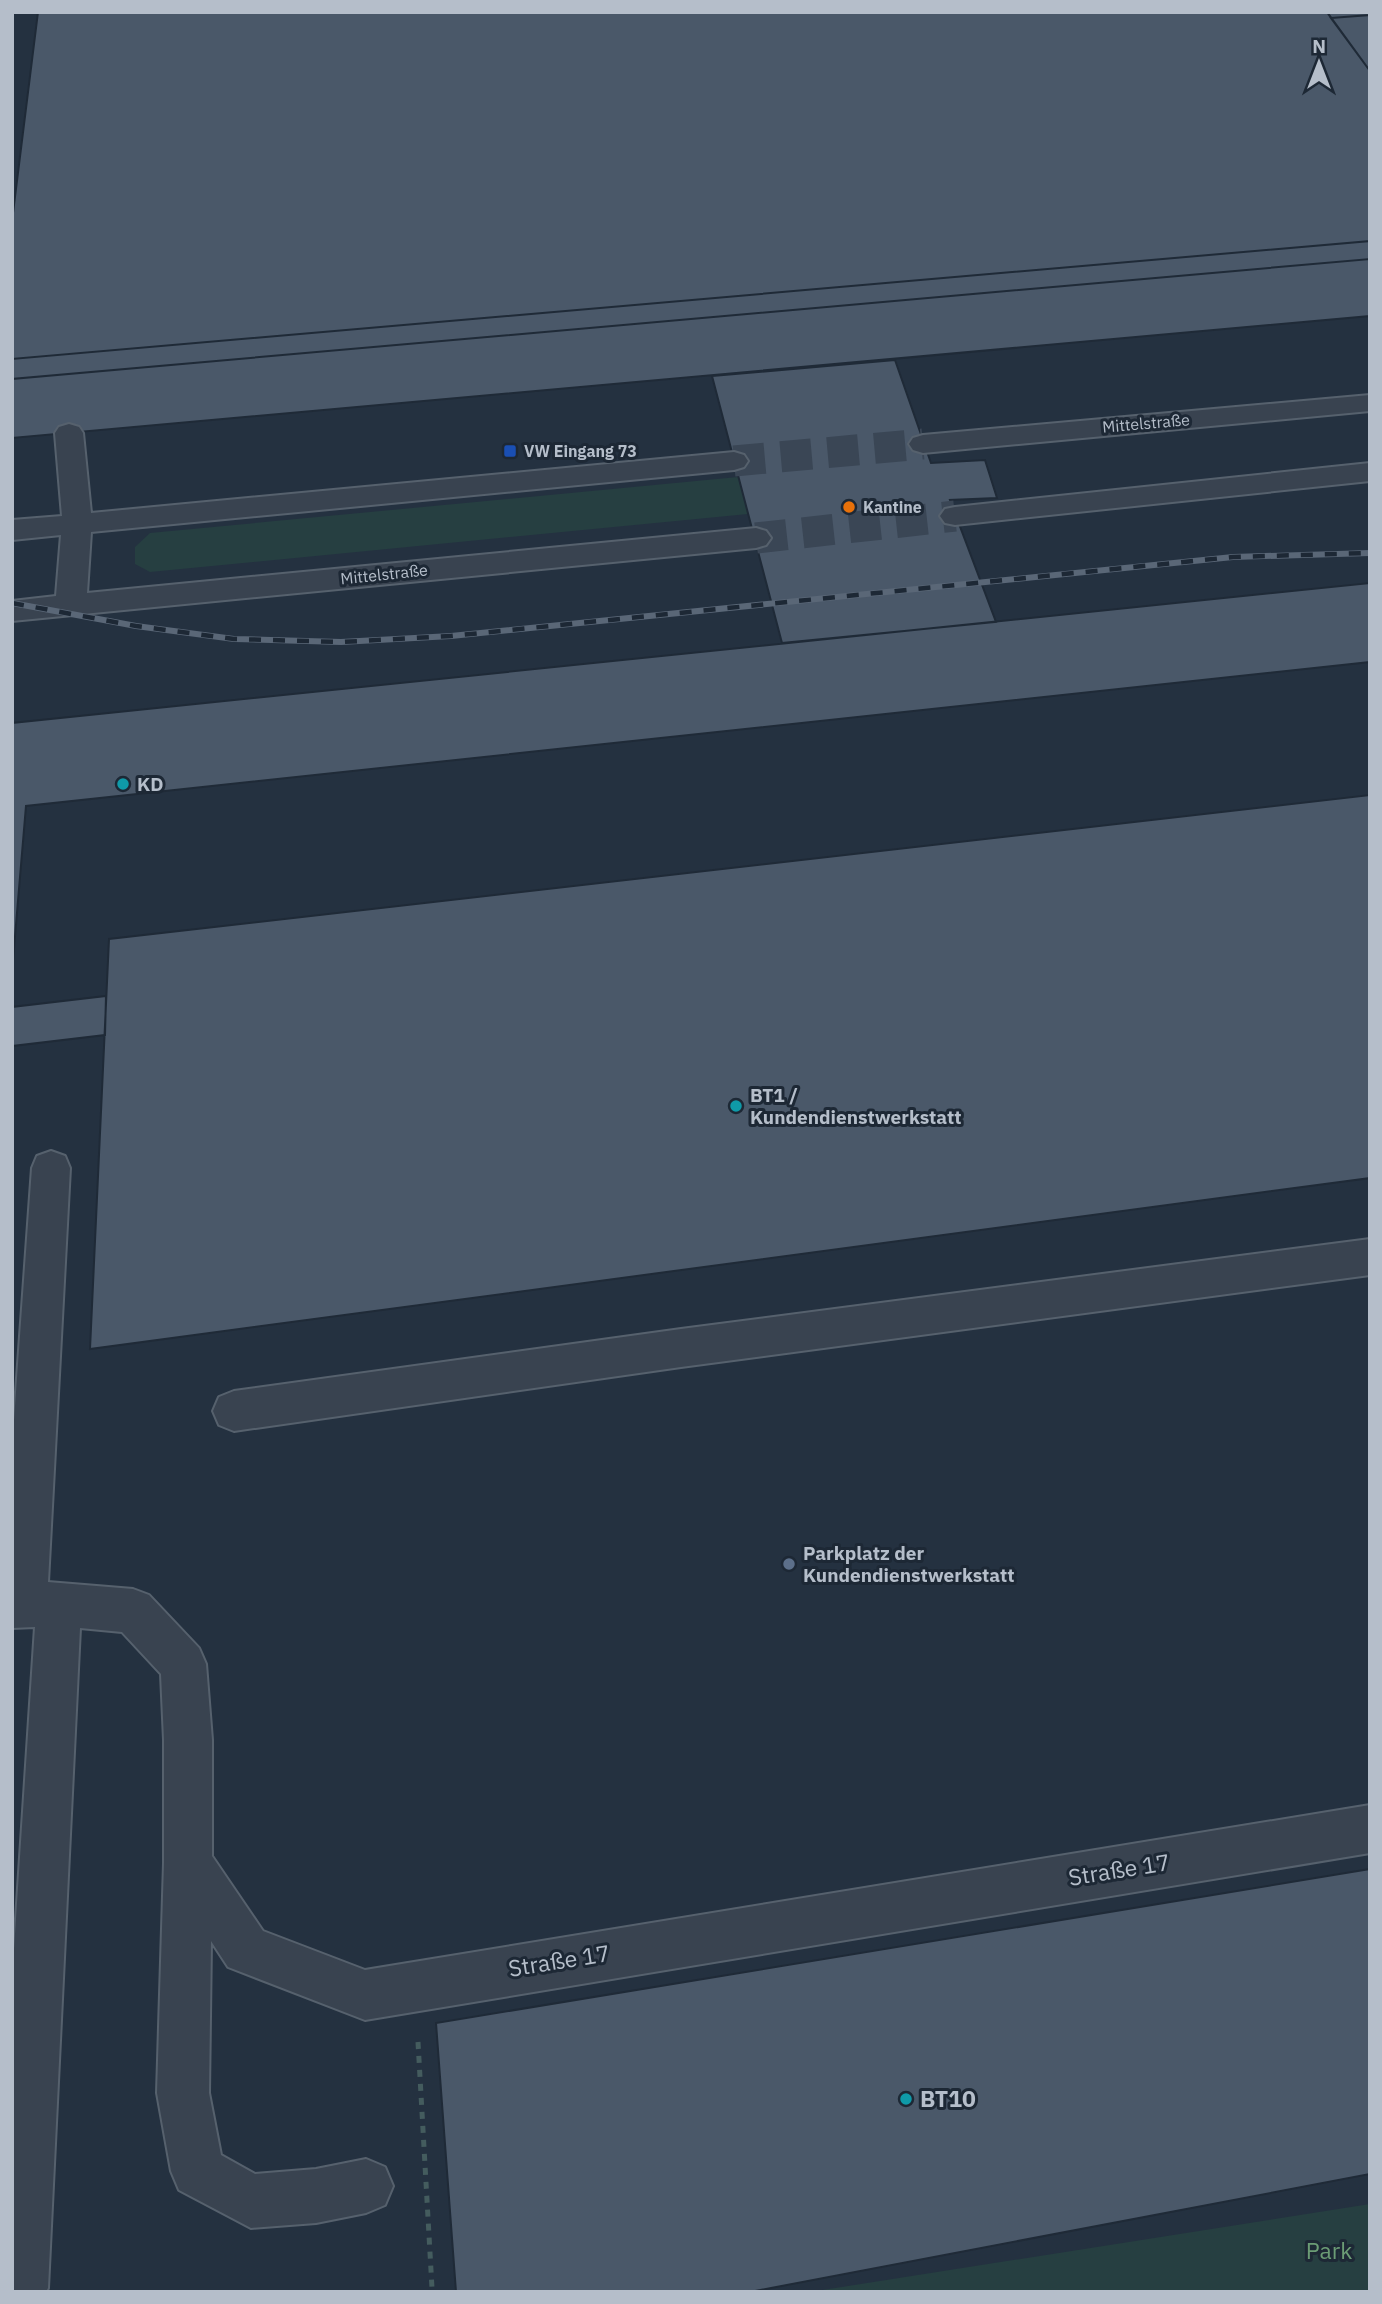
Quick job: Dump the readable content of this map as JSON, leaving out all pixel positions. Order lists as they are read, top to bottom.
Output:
{
  "streets": {
    "street": ["Mittelstraße", "Straße 17"]
  },
  "parks": ["Park"],
  "places": {
    "transit": ["VW Eingang 73"],
    "other": [
      "Kantine",
      "KD",
      "BT1 / Kundendienstwerkstatt",
      "Parkplatz der Kundendienstwerkstatt",
      "BT10"
    ]
  },
  "north": "top"
}
